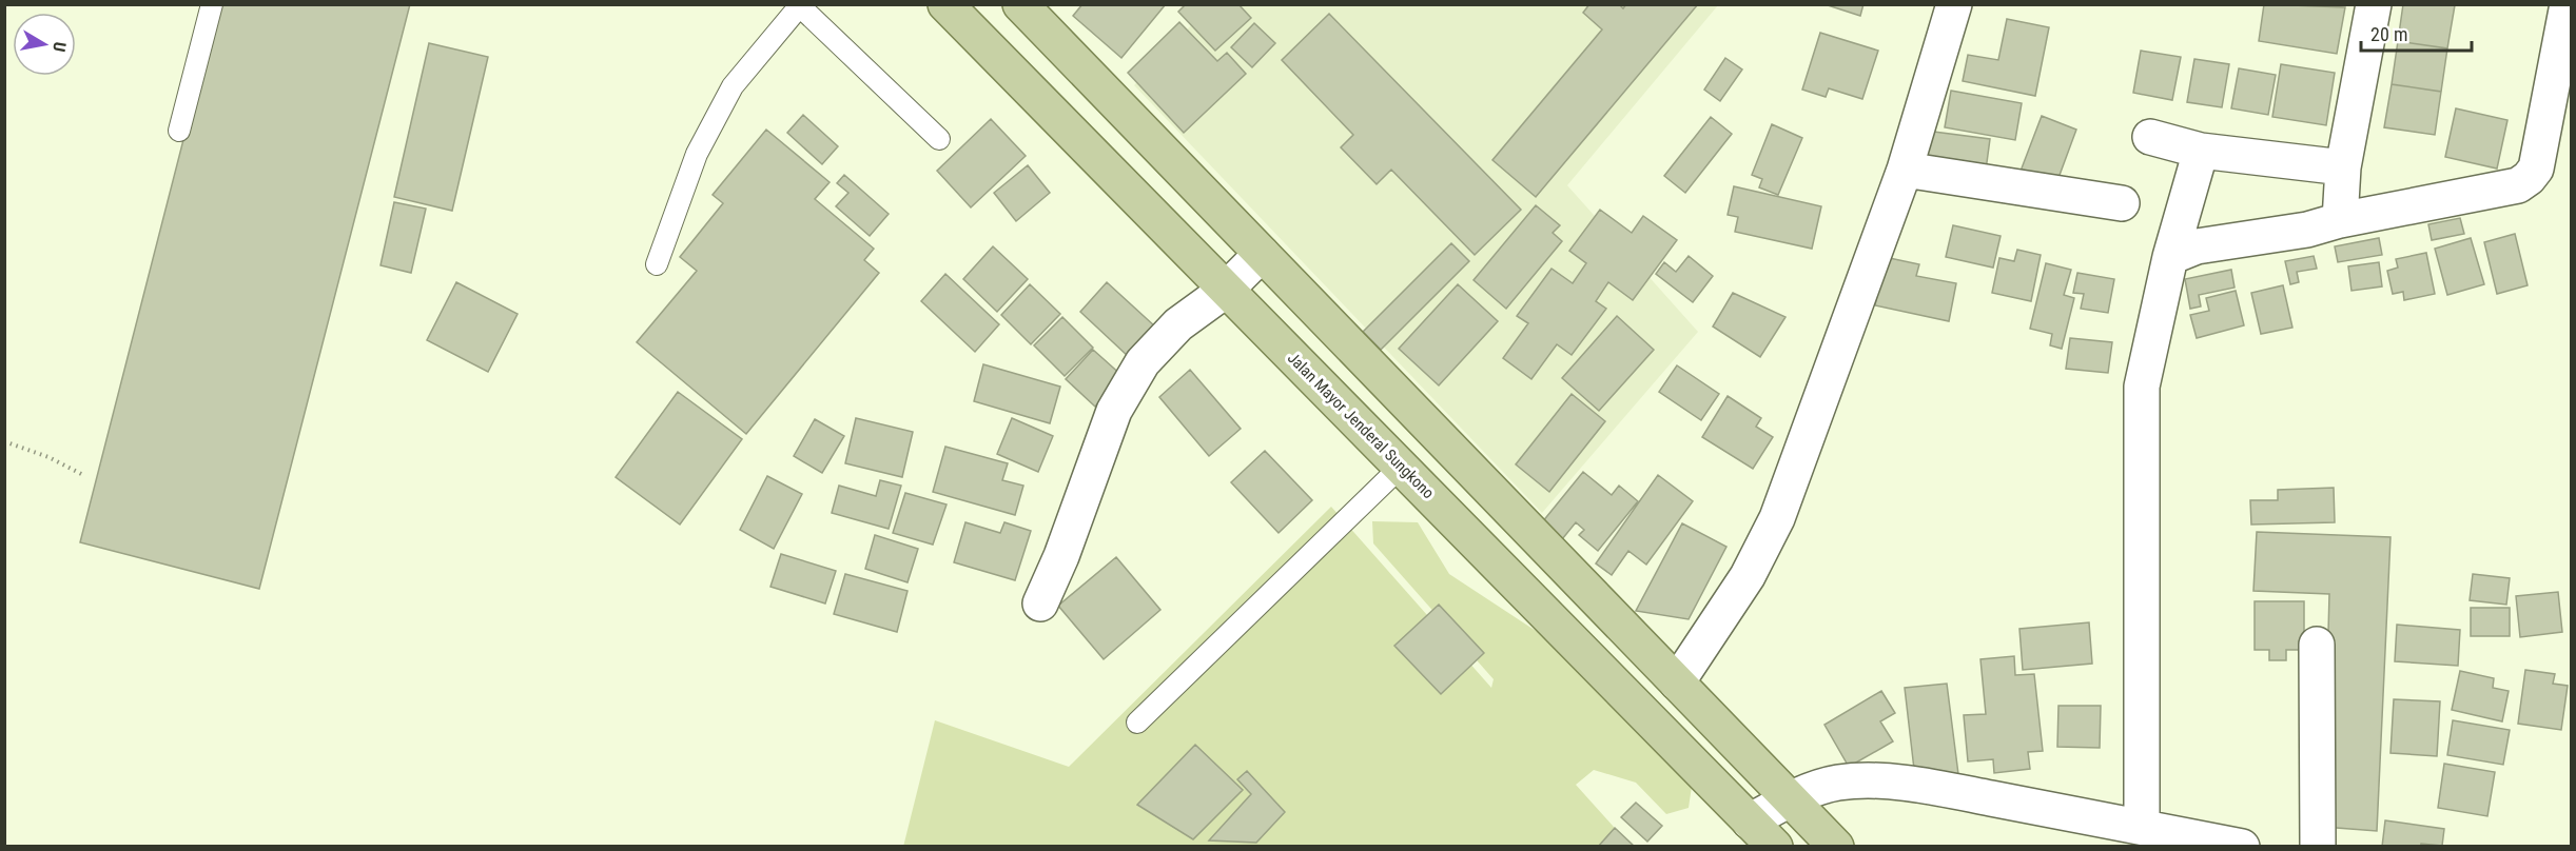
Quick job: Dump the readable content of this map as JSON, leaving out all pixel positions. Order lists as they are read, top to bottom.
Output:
{
  "streets": {
    "main road": ["Jalan Mayor Jenderal Sungkono"]
  },
  "scale_bar": "20 m",
  "north": "right"
}
